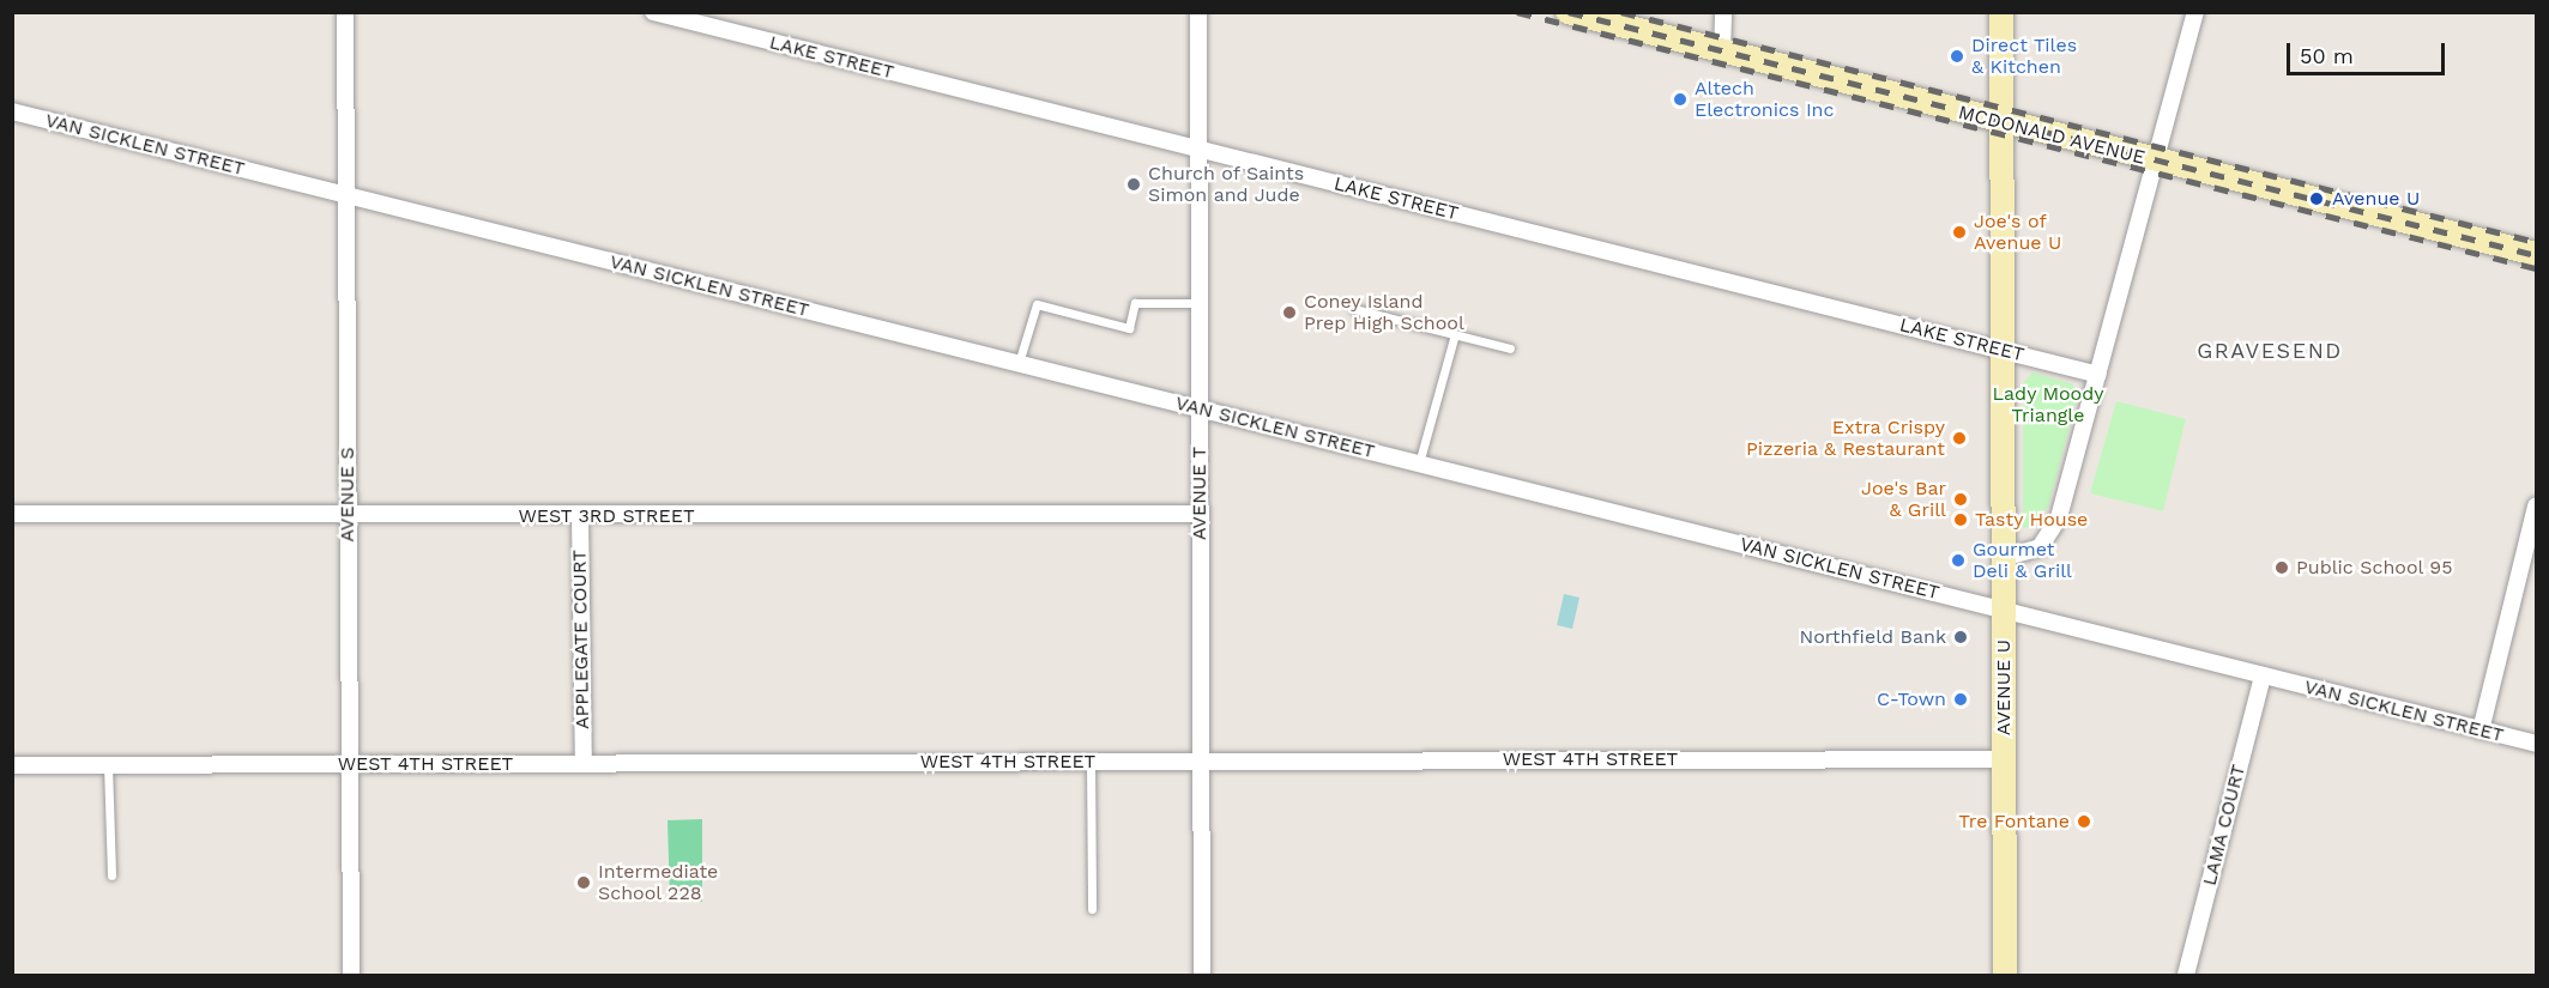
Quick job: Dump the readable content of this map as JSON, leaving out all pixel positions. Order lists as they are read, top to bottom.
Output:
{
  "streets": {
    "main road": ["MCDONALD AVENUE", "AVENUE U"],
    "street": [
      "LAKE STREET",
      "VAN SICKLEN STREET",
      "AVENUE T",
      "AVENUE S",
      "WEST 3RD STREET",
      "APPLEGATE COURT",
      "WEST 4TH STREET",
      "LAMA COURT"
    ]
  },
  "crossings": [
    ["LAKE STREET", "AVENUE T"],
    ["LAKE STREET", "AVENUE U"],
    ["MCDONALD AVENUE", "AVENUE U"],
    ["VAN SICKLEN STREET", "AVENUE T"],
    ["VAN SICKLEN STREET", "AVENUE S"],
    ["VAN SICKLEN STREET", "AVENUE U"],
    ["VAN SICKLEN STREET", "LAMA COURT"],
    ["AVENUE T", "WEST 3RD STREET"],
    ["AVENUE T", "WEST 4TH STREET"],
    ["AVENUE S", "WEST 3RD STREET"],
    ["AVENUE S", "WEST 4TH STREET"],
    ["WEST 3RD STREET", "APPLEGATE COURT"],
    ["APPLEGATE COURT", "WEST 4TH STREET"],
    ["AVENUE U", "WEST 4TH STREET"]
  ],
  "districts": ["GRAVESEND"],
  "parks": ["Lady Moody Triangle"],
  "places": [
    "Direct Tiles & Kitchen",
    "Altech Electronics Inc",
    "Church of Saints Simon and Jude",
    "Avenue U",
    "Joe's of Avenue U",
    "Coney Island Prep High School",
    "Extra Crispy Pizzeria & Restaurant",
    "Joe's Bar & Grill",
    "Tasty House",
    "Gourmet Deli & Grill",
    "Public School 95",
    "Northfield Bank",
    "C-Town",
    "Tre Fontane",
    "Intermediate School 228"
  ],
  "scale_bar": "50 m"
}
